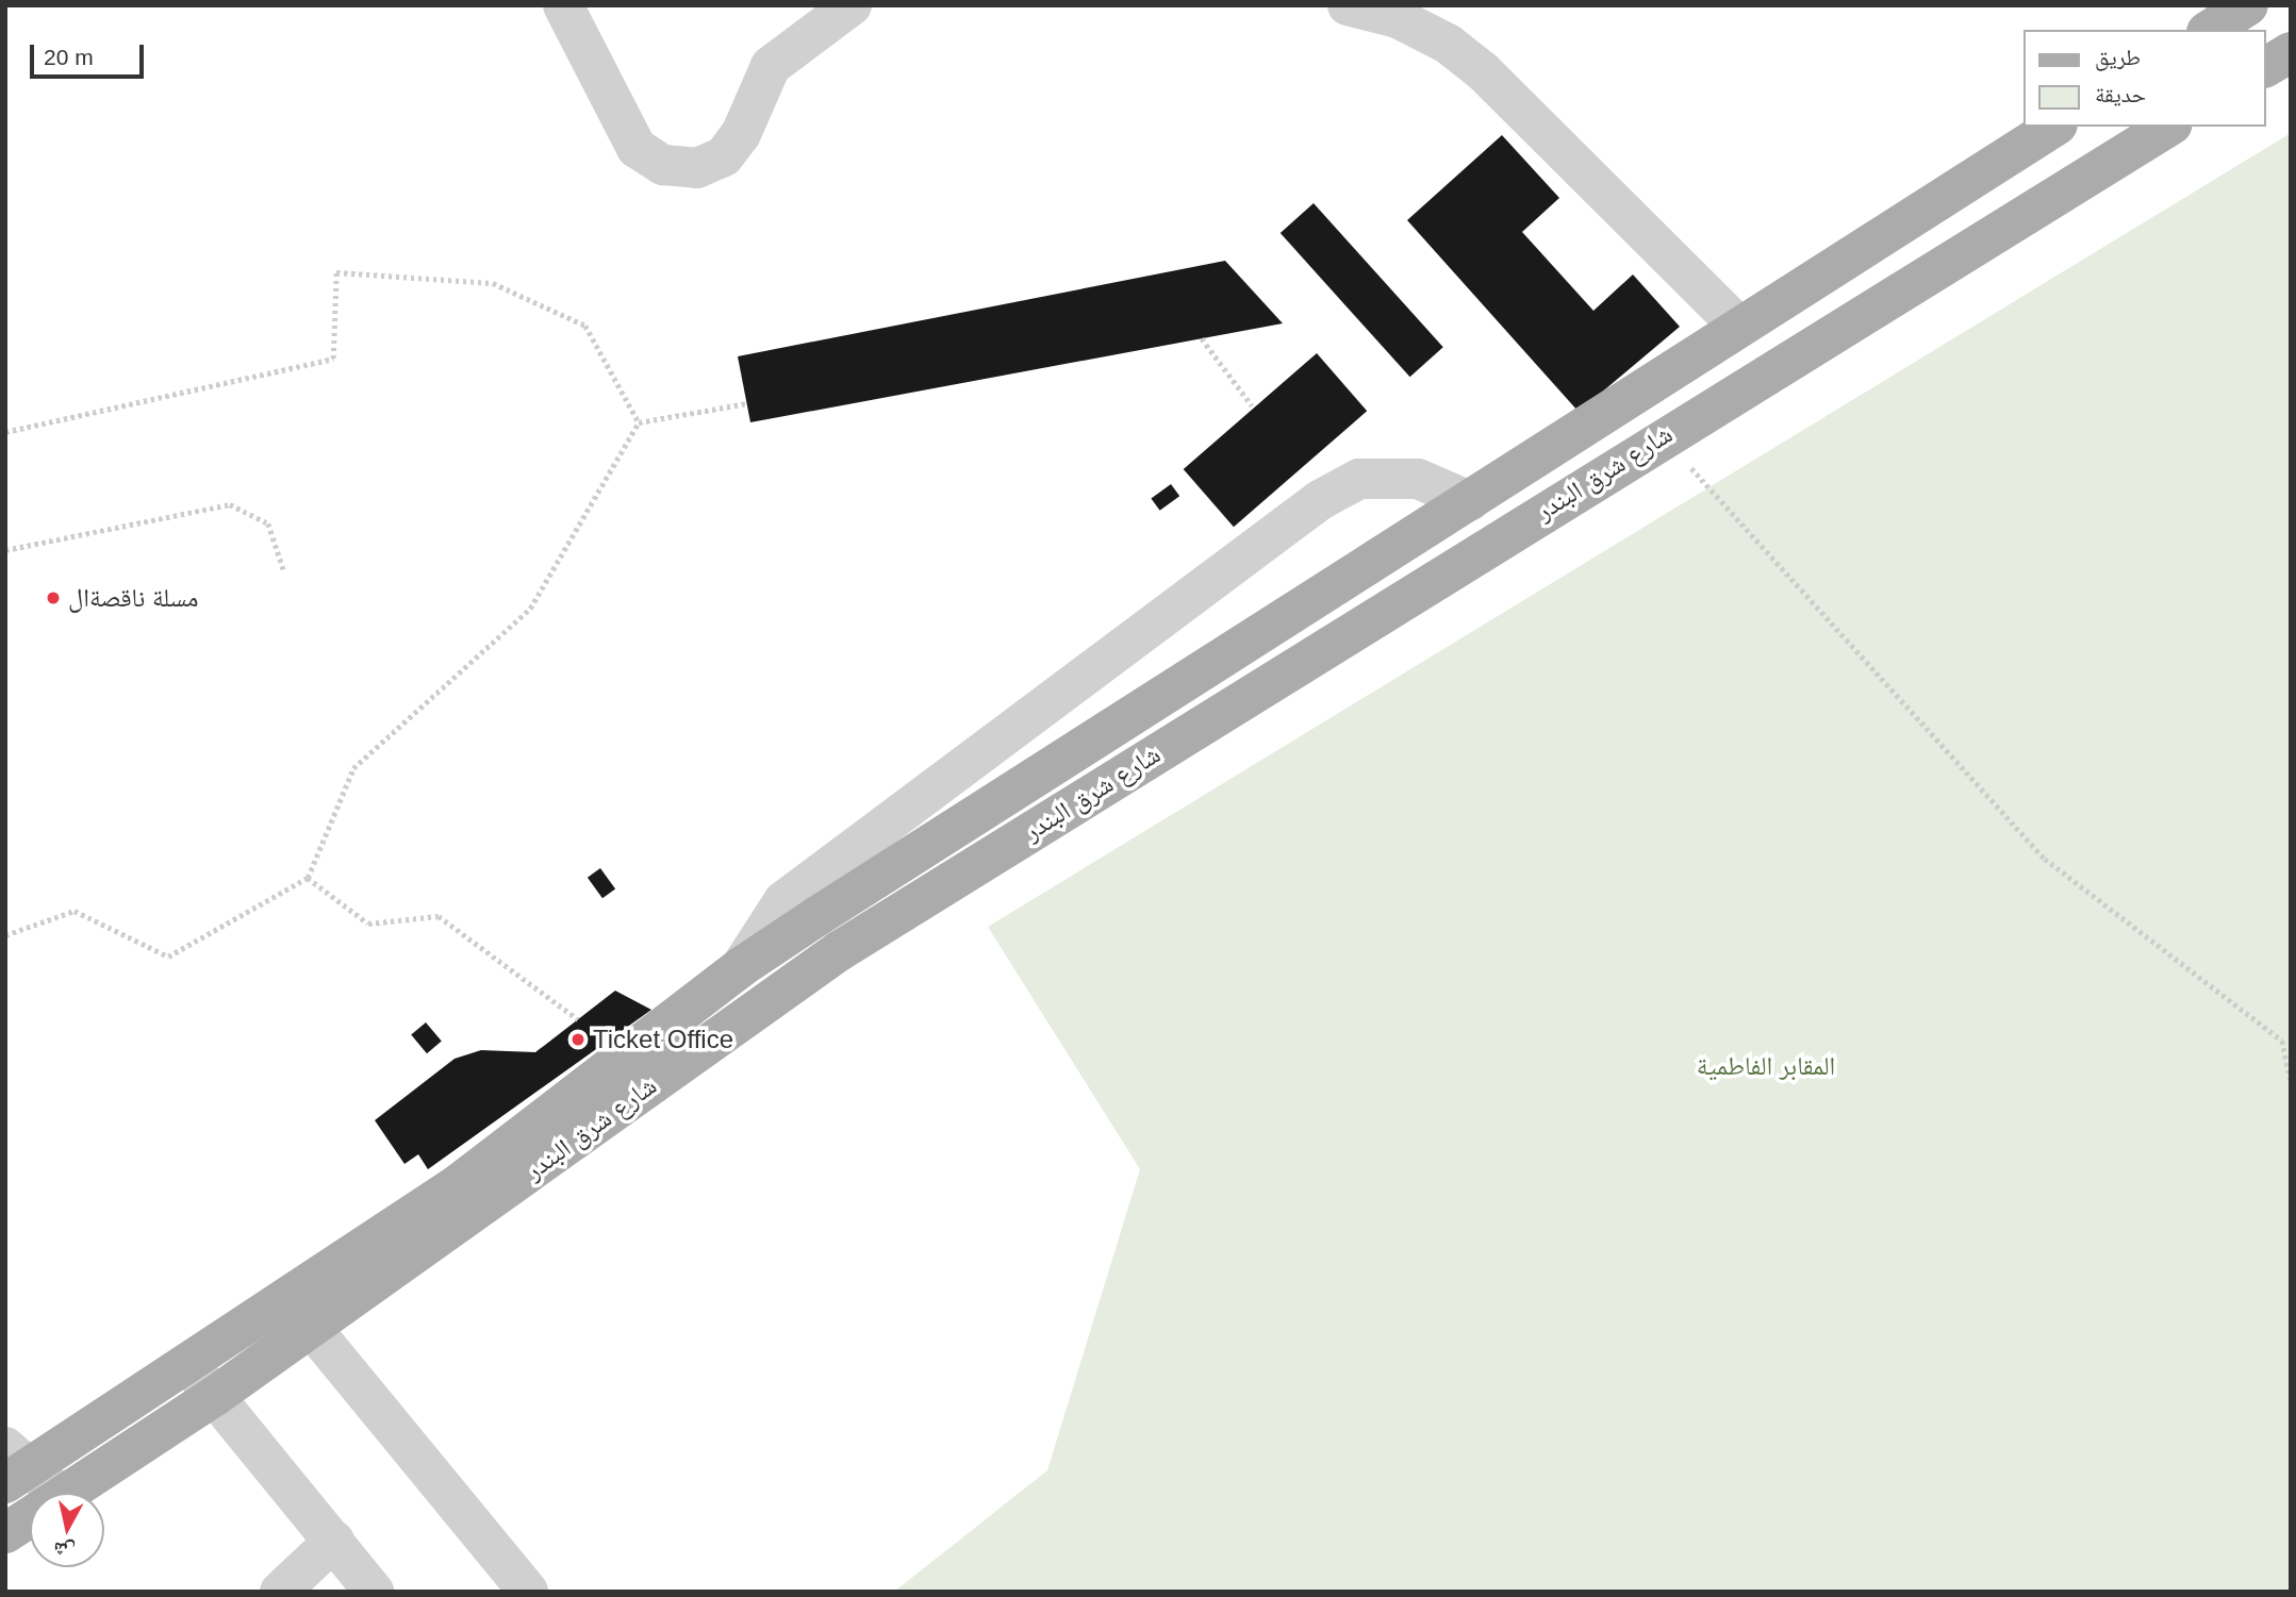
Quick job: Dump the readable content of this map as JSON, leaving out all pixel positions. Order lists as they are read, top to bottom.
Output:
{
  "streets": {
    "main road": ["شارع شرق البندر"]
  },
  "parks": ["المقابر الفاطمية"],
  "places": ["مسلة ناقصةال", "Ticket Office"],
  "legend": ["طريق", "حديقة"],
  "scale_bar": "20 m",
  "north": "bottom"
}
